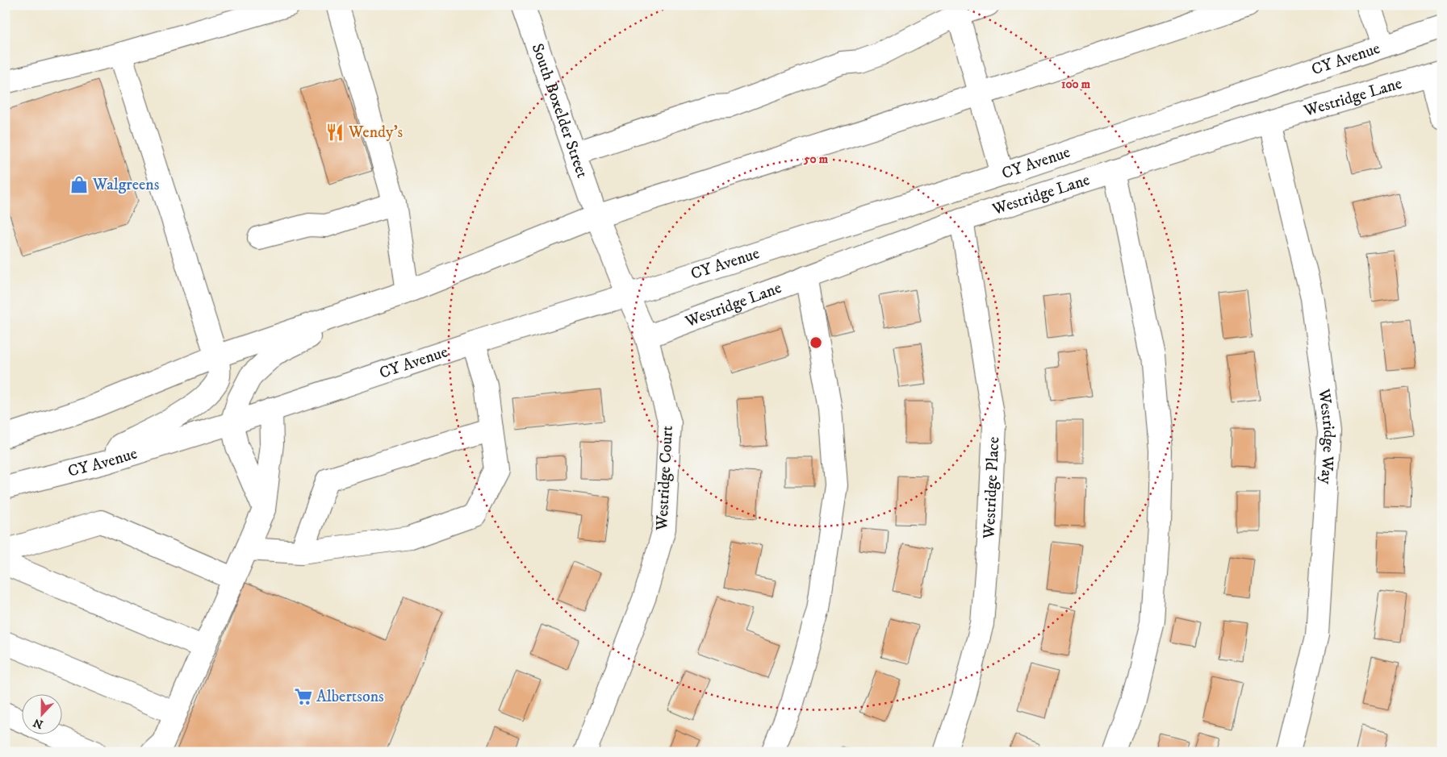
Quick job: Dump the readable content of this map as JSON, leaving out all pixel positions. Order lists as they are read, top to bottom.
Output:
{
  "streets": {
    "main road": [
      "CY Avenue",
      "Westridge Lane",
      "South Boxelder Street",
      "Westridge Way",
      "Westridge Court",
      "Westridge Place"
    ]
  },
  "crossings": [
    ["CY Avenue", "South Boxelder Street"],
    ["CY Avenue", "Westridge Court"],
    ["Westridge Lane", "Westridge Way"],
    ["Westridge Lane", "Westridge Court"],
    ["Westridge Lane", "Westridge Place"],
    ["South Boxelder Street", "Westridge Court"]
  ],
  "places": {
    "restaurant": ["Wendy's"],
    "shop": ["Walgreens"],
    "supermarket": ["Albertsons"]
  },
  "north": "bottom",
  "rings": ["100 m", "50 m"]
}
